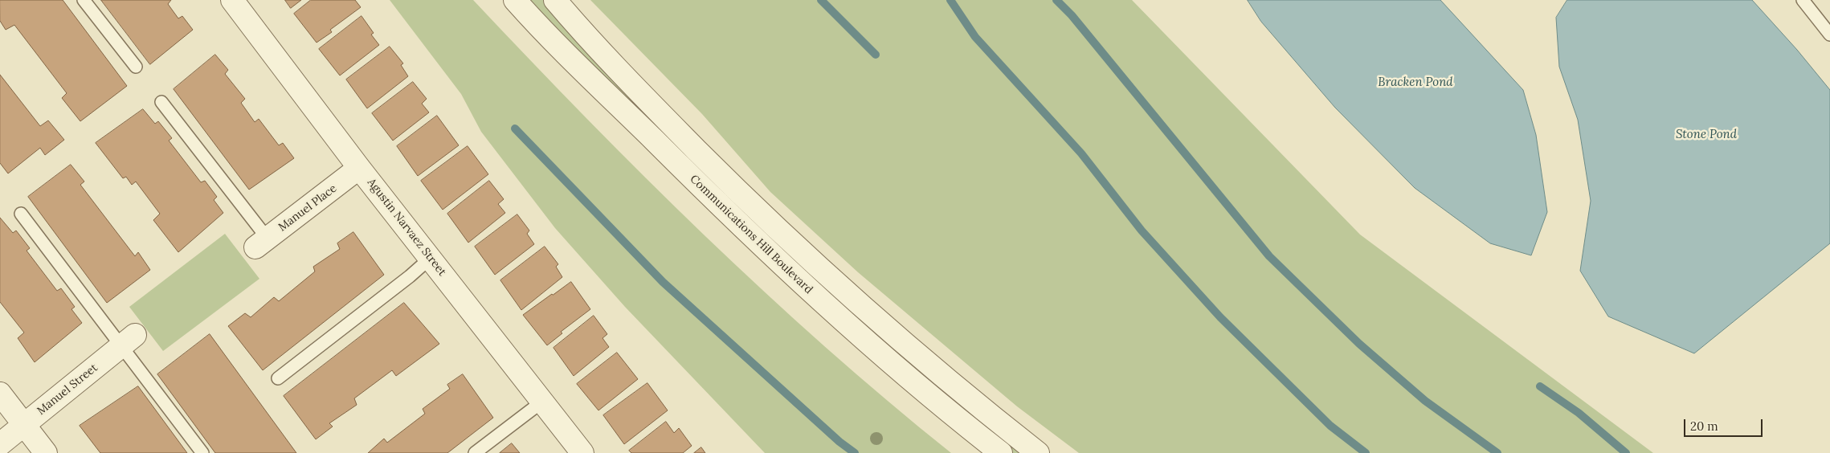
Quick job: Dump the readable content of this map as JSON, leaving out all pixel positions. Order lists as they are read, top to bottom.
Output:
{
  "streets": {
    "street": [
      "Manuel Place",
      "Agustin Narvaez Street",
      "Communications Hill Boulevard",
      "Manuel Street"
    ]
  },
  "crossings": [
    ["Manuel Place", "Agustin Narvaez Street"]
  ],
  "water": ["Bracken Pond", "Stone Pond"],
  "scale_bar": "20 m"
}
